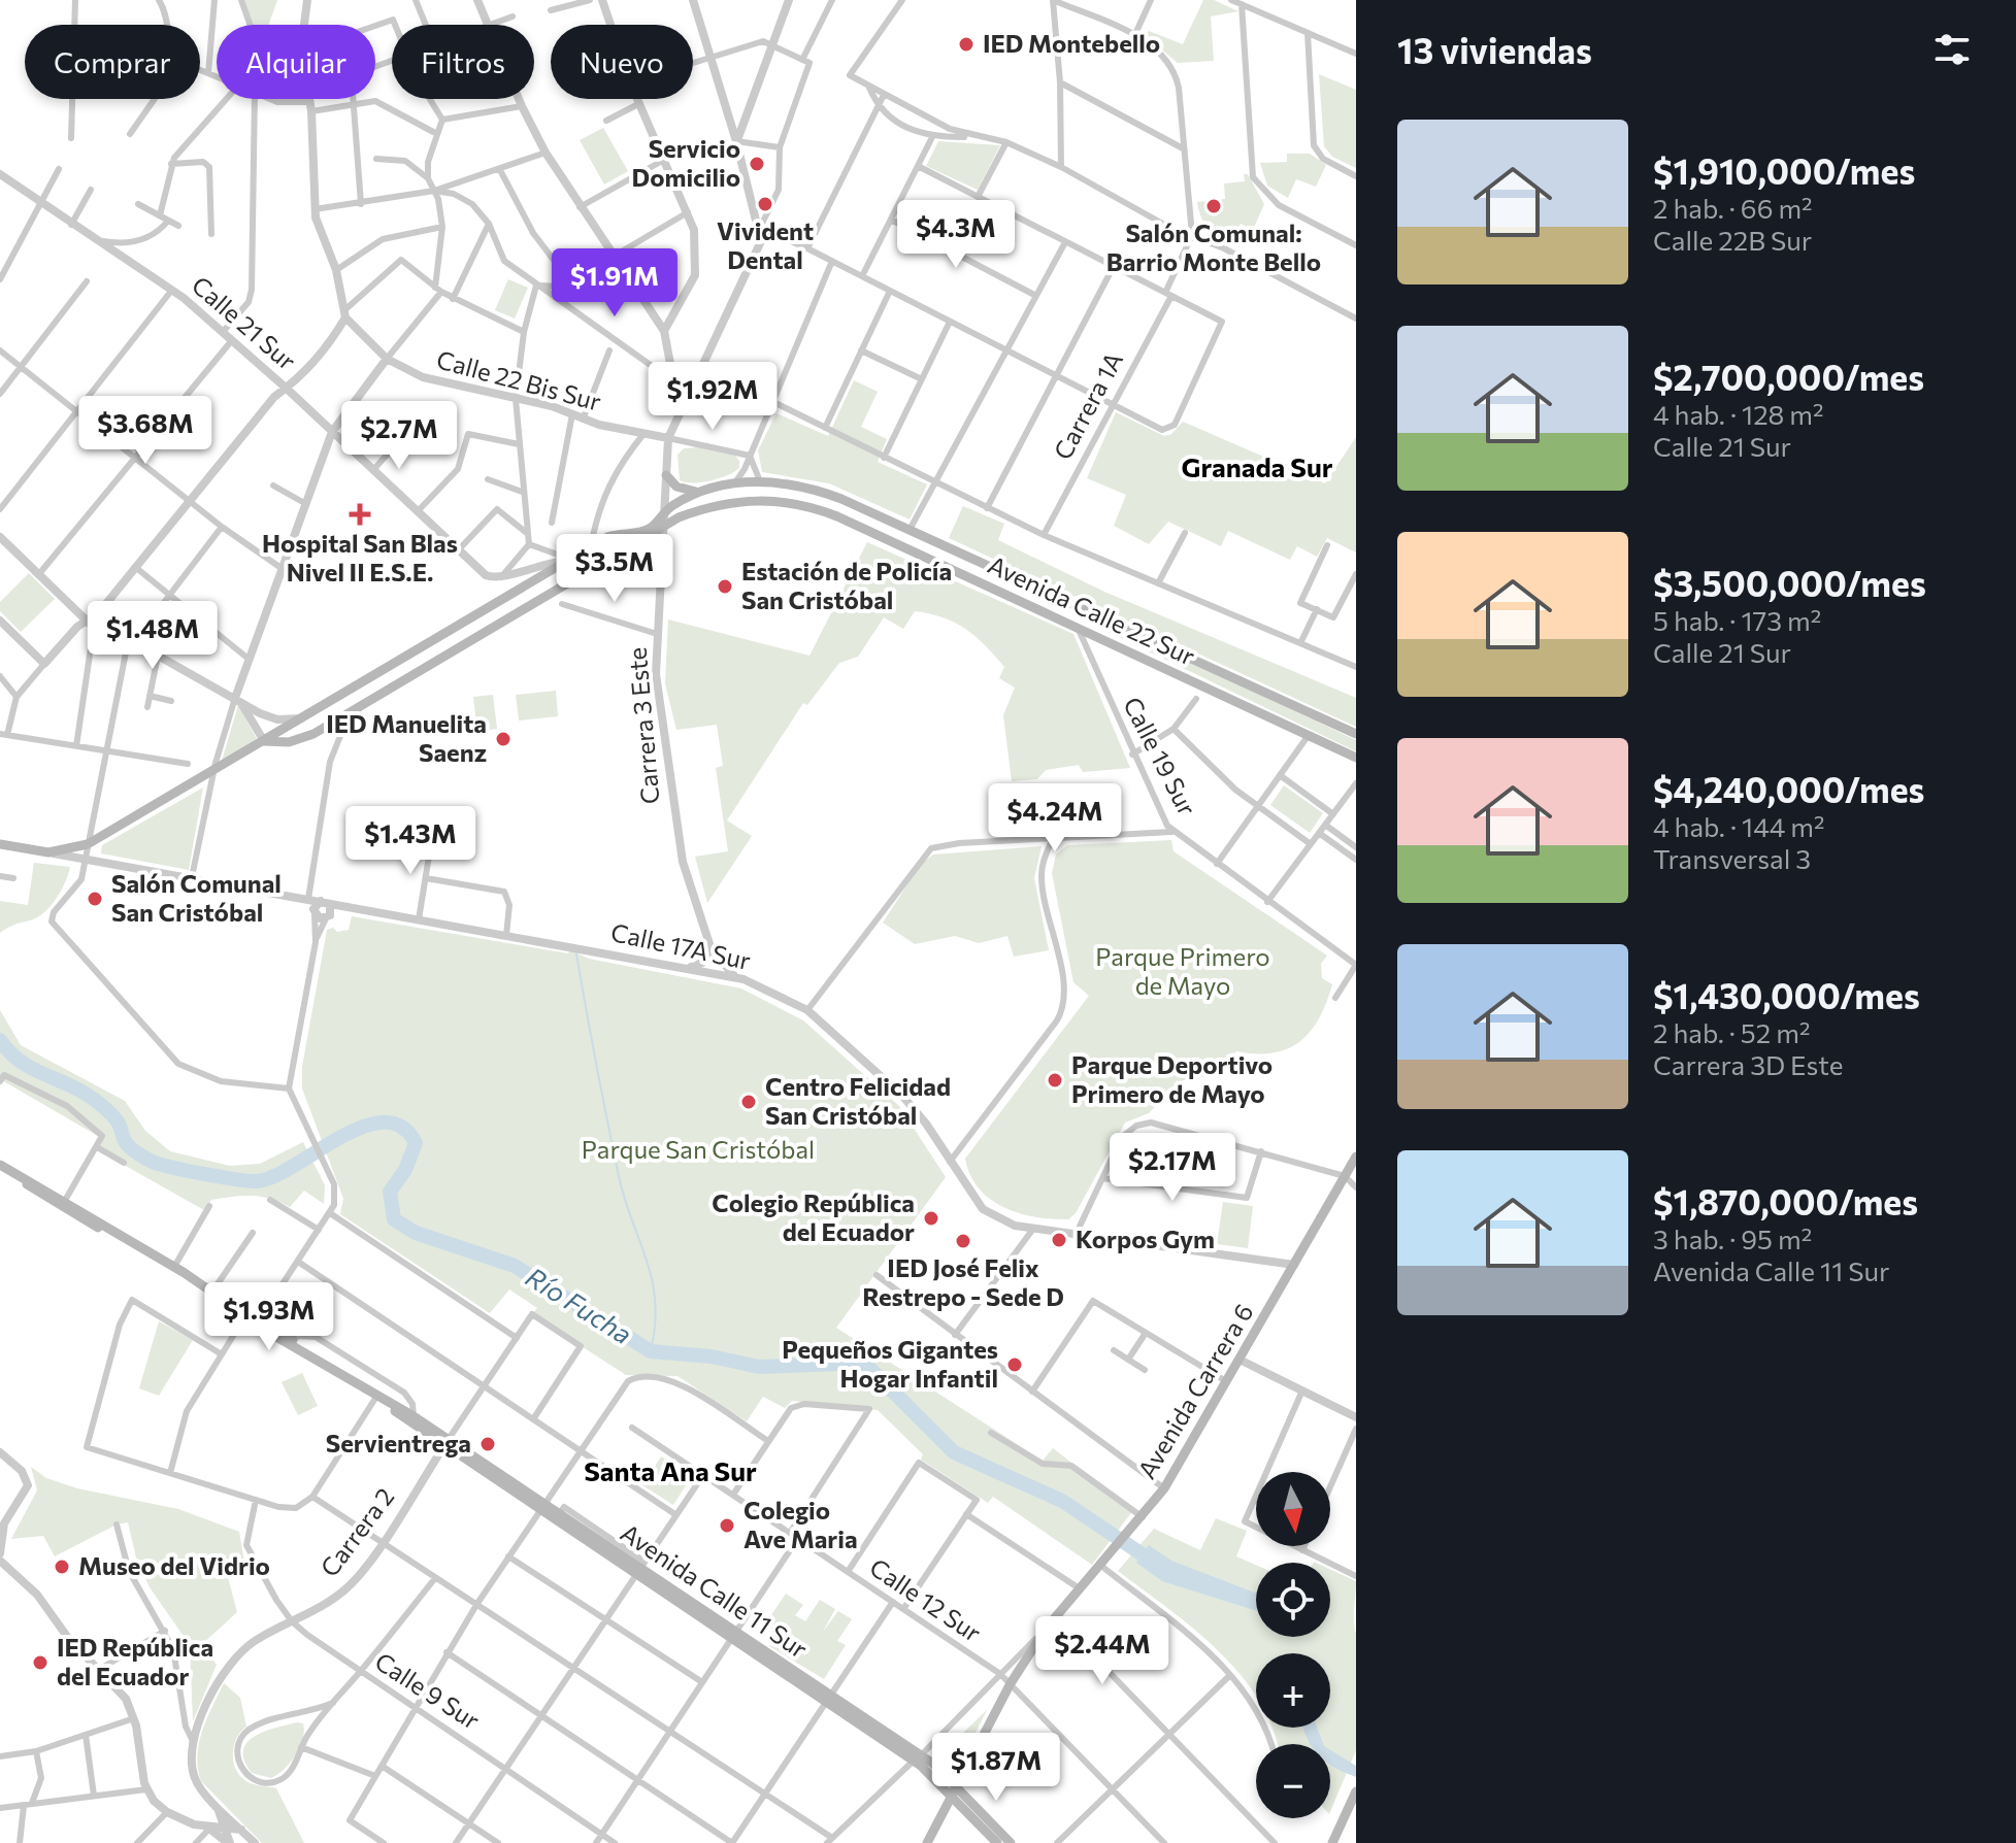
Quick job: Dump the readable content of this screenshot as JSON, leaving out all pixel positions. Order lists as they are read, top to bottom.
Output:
{
  "streets": {
    "main road": ["Avenida Calle 22 Sur", "Avenida Carrera 6", "Avenida Calle 11 Sur"],
    "street": [
      "Calle 21 Sur",
      "Calle 22 Bis Sur",
      "Carrera 1A",
      "Carrera 3 Este",
      "Calle 19 Sur",
      "Calle 17A Sur",
      "Carrera 2",
      "Calle 12 Sur",
      "Calle 9 Sur"
    ]
  },
  "crossings": [
    ["Calle 22 Bis Sur", "Carrera 3 Este"],
    ["Avenida Calle 22 Sur", "Carrera 3 Este"],
    ["Avenida Calle 22 Sur", "Calle 19 Sur"],
    ["Carrera 3 Este", "Calle 17A Sur"],
    ["Calle 17A Sur", "Avenida Carrera 6"],
    ["Avenida Carrera 6", "Avenida Calle 11 Sur"],
    ["Avenida Carrera 6", "Calle 12 Sur"],
    ["Carrera 2", "Avenida Calle 11 Sur"],
    ["Carrera 2", "Calle 9 Sur"]
  ],
  "districts": ["Granada Sur", "Santa Ana Sur"],
  "water": ["Río Fucha"],
  "parks": ["Parque Primero de Mayo", "Parque San Cristóbal"],
  "places": {
    "other": [
      "IED Montebello",
      "Servicio Domicilio",
      "Vivident Dental",
      "Salón Comunal: Barrio Monte Bello",
      "Estación de Policía San Cristóbal",
      "IED Manuelita Saenz",
      "Salón Comunal San Cristóbal",
      "Parque Deportivo Primero de Mayo",
      "Centro Felicidad San Cristóbal",
      "Colegio República del Ecuador",
      "Korpos Gym",
      "IED José Felix Restrepo - Sede D",
      "Pequeños Gigantes Hogar Infantil",
      "Servientrega",
      "Colegio Ave Maria",
      "Museo del Vidrio",
      "IED República del Ecuador"
    ],
    "health": ["Hospital San Blas Nivel II E.S.E."]
  },
  "north": "bottom",
  "page": {
    "heading": "13 viviendas",
    "chip": [
      "Comprar",
      "Alquilar",
      "Filtros",
      "Nuevo"
    ],
    "list": [
      {
        "name": "$1,910,000/mes",
        "note": "2 hab. · 66 m² · Calle 22B Sur"
      },
      {
        "name": "$2,700,000/mes",
        "note": "4 hab. · 128 m² · Calle 21 Sur"
      },
      {
        "name": "$3,500,000/mes",
        "note": "5 hab. · 173 m² · Calle 21 Sur"
      },
      {
        "name": "$4,240,000/mes",
        "note": "4 hab. · 144 m² · Transversal 3"
      },
      {
        "name": "$1,430,000/mes",
        "note": "2 hab. · 52 m² · Carrera 3D Este"
      },
      {
        "name": "$1,870,000/mes",
        "note": "3 hab. · 95 m² · Avenida Calle 11 Sur"
      }
    ],
    "price": [
      "$4.3M",
      "$1.91M",
      "$1.92M",
      "$3.68M",
      "$2.7M",
      "$3.5M",
      "$1.48M",
      "$4.24M",
      "$1.43M",
      "$2.17M",
      "$1.93M",
      "$2.44M",
      "$1.87M"
    ],
    "map_buttons": ["+", "−"]
  }
}
